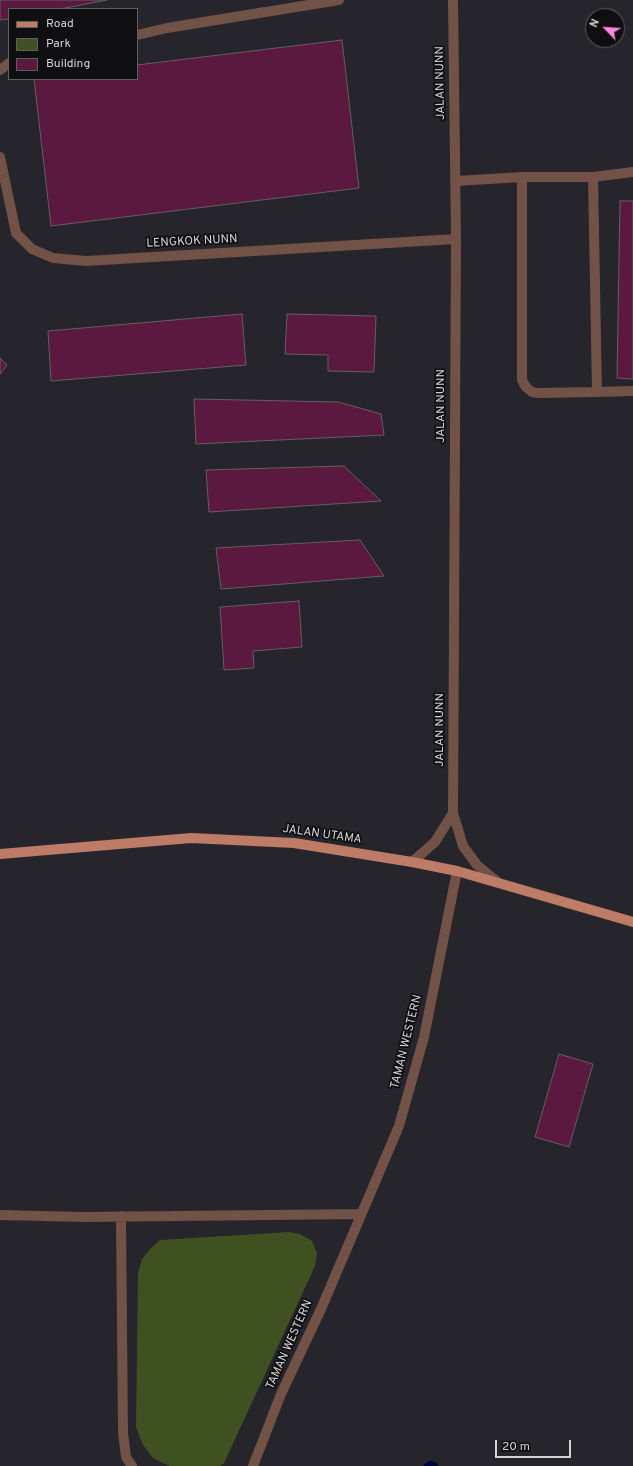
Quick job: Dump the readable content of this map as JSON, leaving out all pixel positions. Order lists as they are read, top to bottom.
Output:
{
  "streets": {
    "main road": ["JALAN UTAMA"],
    "street": ["JALAN NUNN", "LENGKOK NUNN", "TAMAN WESTERN"]
  },
  "crossings": [
    ["JALAN NUNN", "LENGKOK NUNN"],
    ["JALAN NUNN", "JALAN UTAMA"],
    ["JALAN UTAMA", "TAMAN WESTERN"]
  ],
  "legend": ["Road", "Park", "Building"],
  "scale_bar": "20 m",
  "north": "top left"
}
